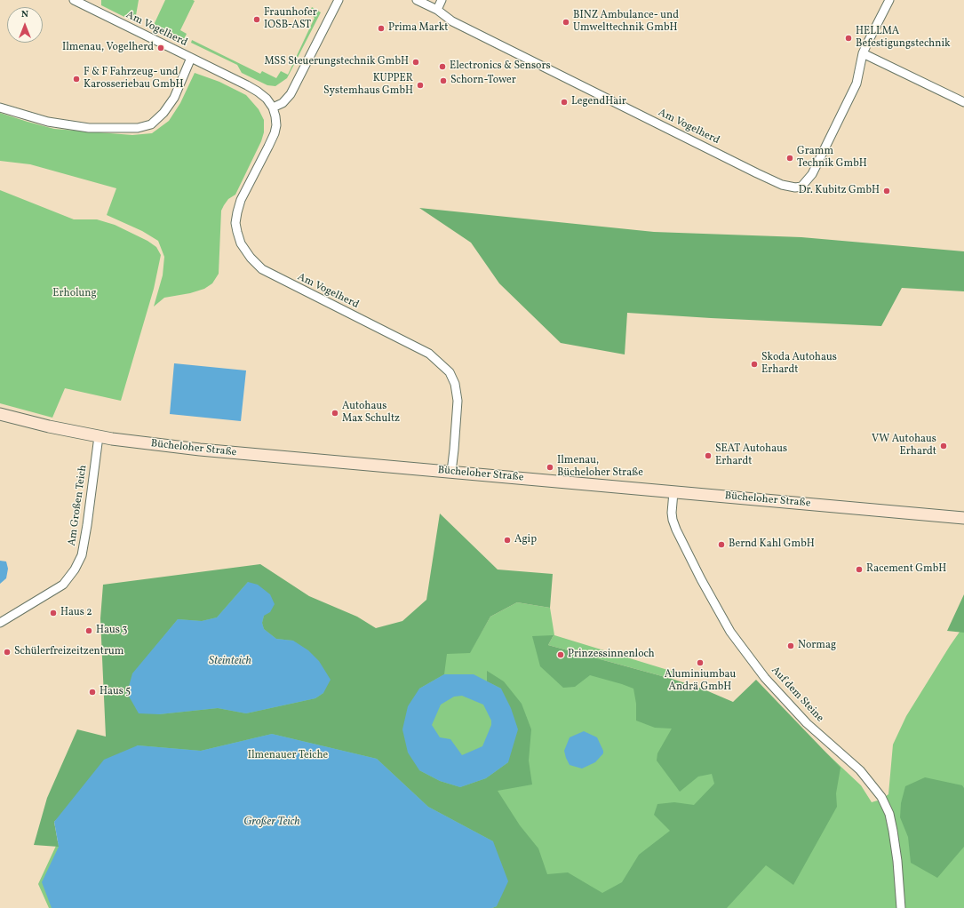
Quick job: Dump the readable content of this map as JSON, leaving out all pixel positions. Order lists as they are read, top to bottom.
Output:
{
  "streets": {
    "main road": ["Bücheloher Straße"],
    "street": ["Am Vogelherd", "Am Großen Teich", "Auf dem Steine"]
  },
  "crossings": [
    ["Am Vogelherd", "Bücheloher Straße"],
    ["Bücheloher Straße", "Am Großen Teich"],
    ["Bücheloher Straße", "Auf dem Steine"]
  ],
  "water": ["Steinteich", "Großer Teich"],
  "parks": ["Erholung", "Ilmenauer Teiche"],
  "places": [
    "Fraunhofer IOSB-AST",
    "BINZ Ambulance- und Umwelttechnik GmbH",
    "Prima Markt",
    "HELLMA Befestigungstechnik",
    "Ilmenau, Vogelherd",
    "MSS Steuerungstechnik GmbH",
    "Electronics & Sensors",
    "F & F Fahrzeug- und Karosseriebau GmbH",
    "Schorn-Tower",
    "KUPPER Systemhaus GmbH",
    "LegendHair",
    "Gramm Technik GmbH",
    "Dr. Kubitz GmbH",
    "Skoda Autohaus Erhardt",
    "Autohaus Max Schultz",
    "VW Autohaus Erhardt",
    "SEAT Autohaus Erhardt",
    "Ilmenau, Bücheloher Straße",
    "Agip",
    "Bernd Kahl GmbH",
    "Racement GmbH",
    "Haus 2",
    "Haus 3",
    "Normag",
    "Schülerfreizeitzentrum",
    "Prinzessinnenloch",
    "Aluminiumbau Andrä GmbH",
    "Haus 5"
  ],
  "north": "top"
}
